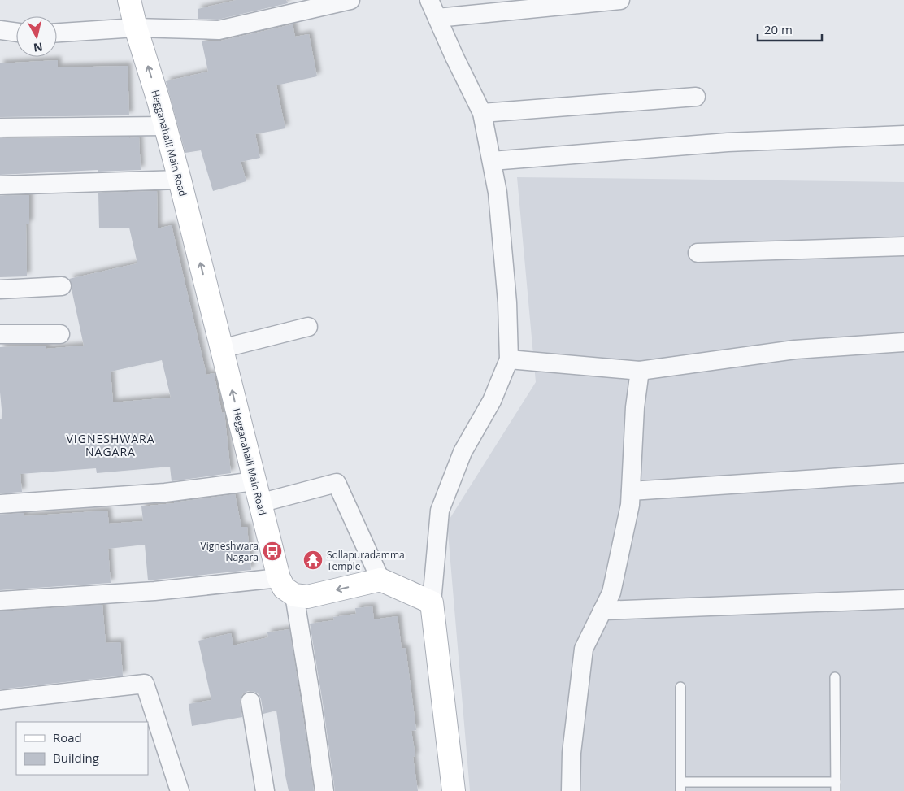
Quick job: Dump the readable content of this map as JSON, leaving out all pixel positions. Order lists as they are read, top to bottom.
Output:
{
  "streets": {
    "main road": ["Hegganahalli Main Road"]
  },
  "one_way": ["Hegganahalli Main Road"],
  "districts": ["VIGNESHWARA NAGARA"],
  "places": {
    "bus stop": ["Vigneshwara Nagara"],
    "temple": ["Sollapuradamma Temple"]
  },
  "legend": ["Road", "Building"],
  "scale_bar": "20 m",
  "north": "bottom"
}
